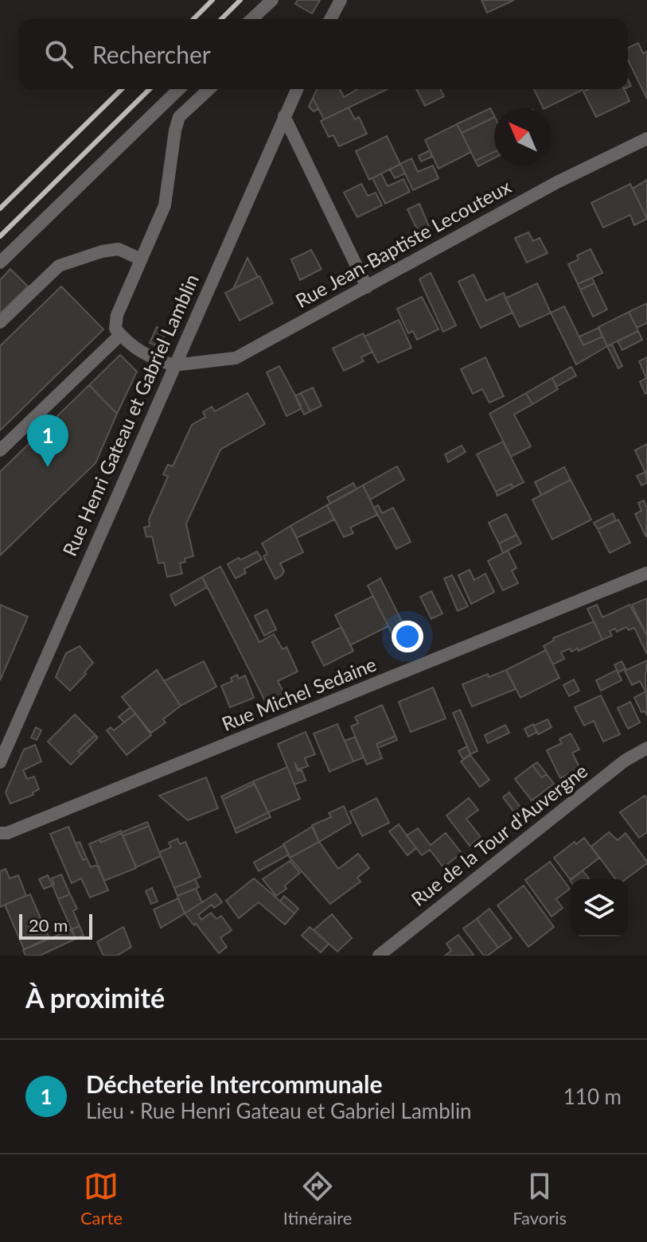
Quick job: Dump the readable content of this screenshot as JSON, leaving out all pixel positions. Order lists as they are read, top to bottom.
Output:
{
  "streets": {
    "street": [
      "Rue Jean-Baptiste Lecouteux",
      "Rue Henri Gateau et Gabriel Lamblin",
      "Rue Michel Sedaine",
      "Rue de la Tour d'Auvergne"
    ]
  },
  "crossings": [
    ["Rue Jean-Baptiste Lecouteux", "Rue Henri Gateau et Gabriel Lamblin"]
  ],
  "scale_bar": "20 m",
  "north": "top left",
  "page": {
    "search": "Rechercher",
    "pins": "1",
    "scale": "20 m",
    "heading": "À proximité",
    "list": [
      {
        "mark": "1",
        "name": "Décheterie Intercommunale",
        "note": "Lieu · Rue Henri Gateau et Gabriel Lamblin",
        "value": "110 m"
      }
    ],
    "nav": ["Carte", "Itinéraire", "Favoris"]
  }
}
